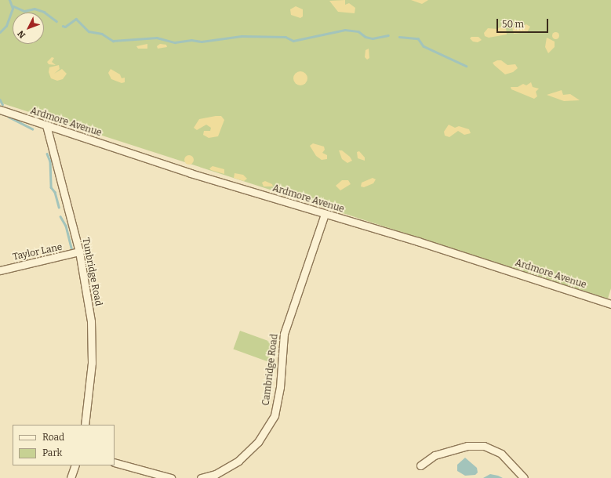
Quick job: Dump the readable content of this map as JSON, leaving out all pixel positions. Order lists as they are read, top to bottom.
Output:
{
  "streets": {
    "street": [
      "Ardmore Avenue",
      "Taylor Lane",
      "Tunbridge Road",
      "Cambridge Road"
    ]
  },
  "crossings": [
    ["Ardmore Avenue", "Tunbridge Road"],
    ["Ardmore Avenue", "Cambridge Road"],
    ["Taylor Lane", "Tunbridge Road"]
  ],
  "legend": ["Road", "Park"],
  "scale_bar": "50 m",
  "north": "bottom left"
}
